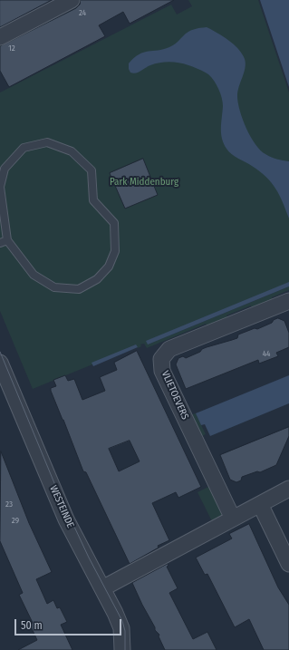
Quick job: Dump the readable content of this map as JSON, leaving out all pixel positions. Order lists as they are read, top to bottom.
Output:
{
  "streets": {
    "street": ["VLIETOEVERS", "WESTEINDE"]
  },
  "parks": ["Park Middenburg"],
  "house_numbers": [
    "24",
    "12",
    "44",
    "23",
    "29"
  ],
  "scale_bar": "50 m"
}
